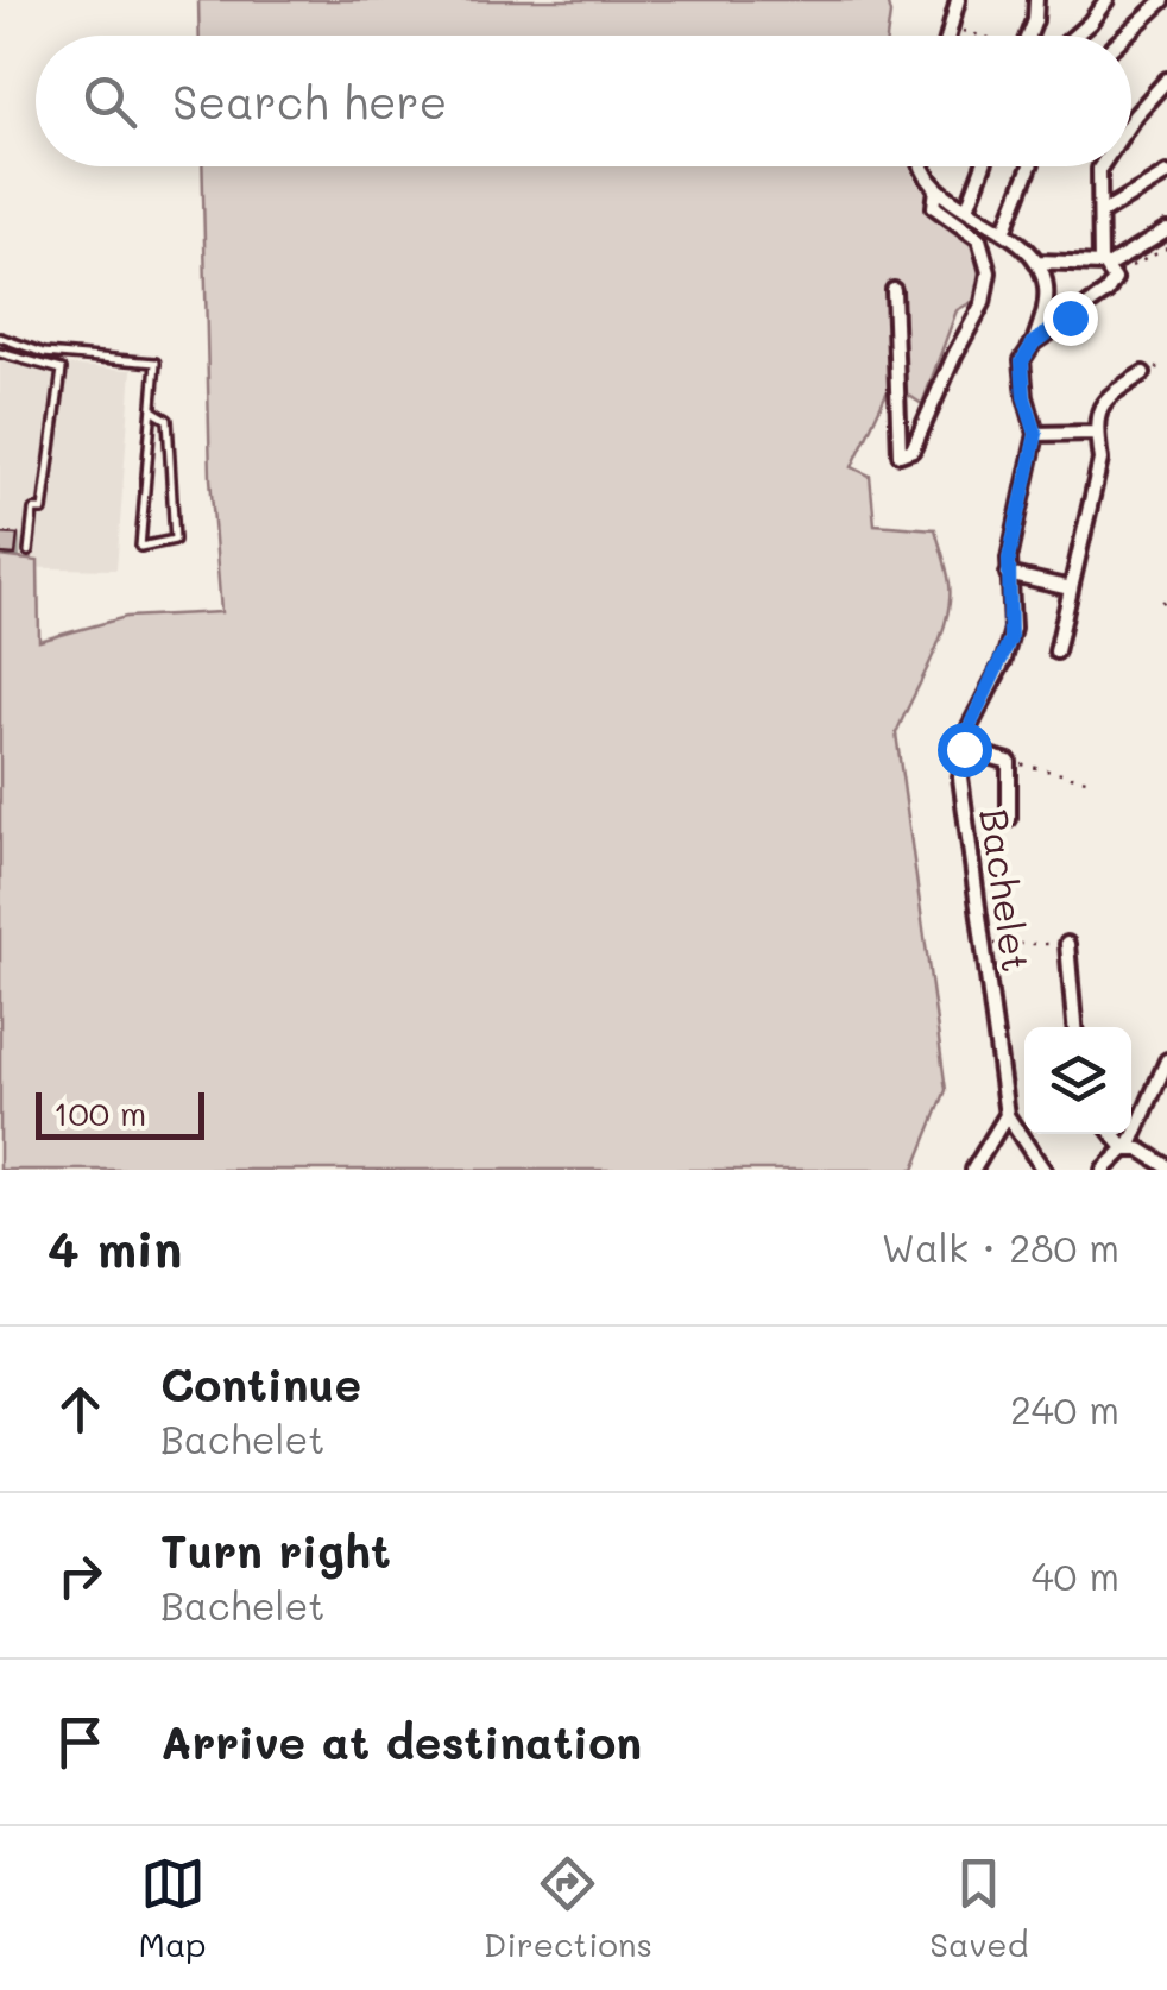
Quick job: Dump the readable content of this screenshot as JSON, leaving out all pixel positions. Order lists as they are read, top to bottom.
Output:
{
  "streets": {
    "street": ["Bachelet"]
  },
  "scale_bar": "100 m",
  "page": {
    "search": "Search here",
    "scale": "100 m",
    "heading": ["4 min", "Walk · 280 m"],
    "list": [
      ["Continue", "Bachelet", "240 m"],
      ["Turn right", "Bachelet", "40 m"],
      "Arrive at destination"
    ],
    "nav": ["Map", "Directions", "Saved"]
  }
}
